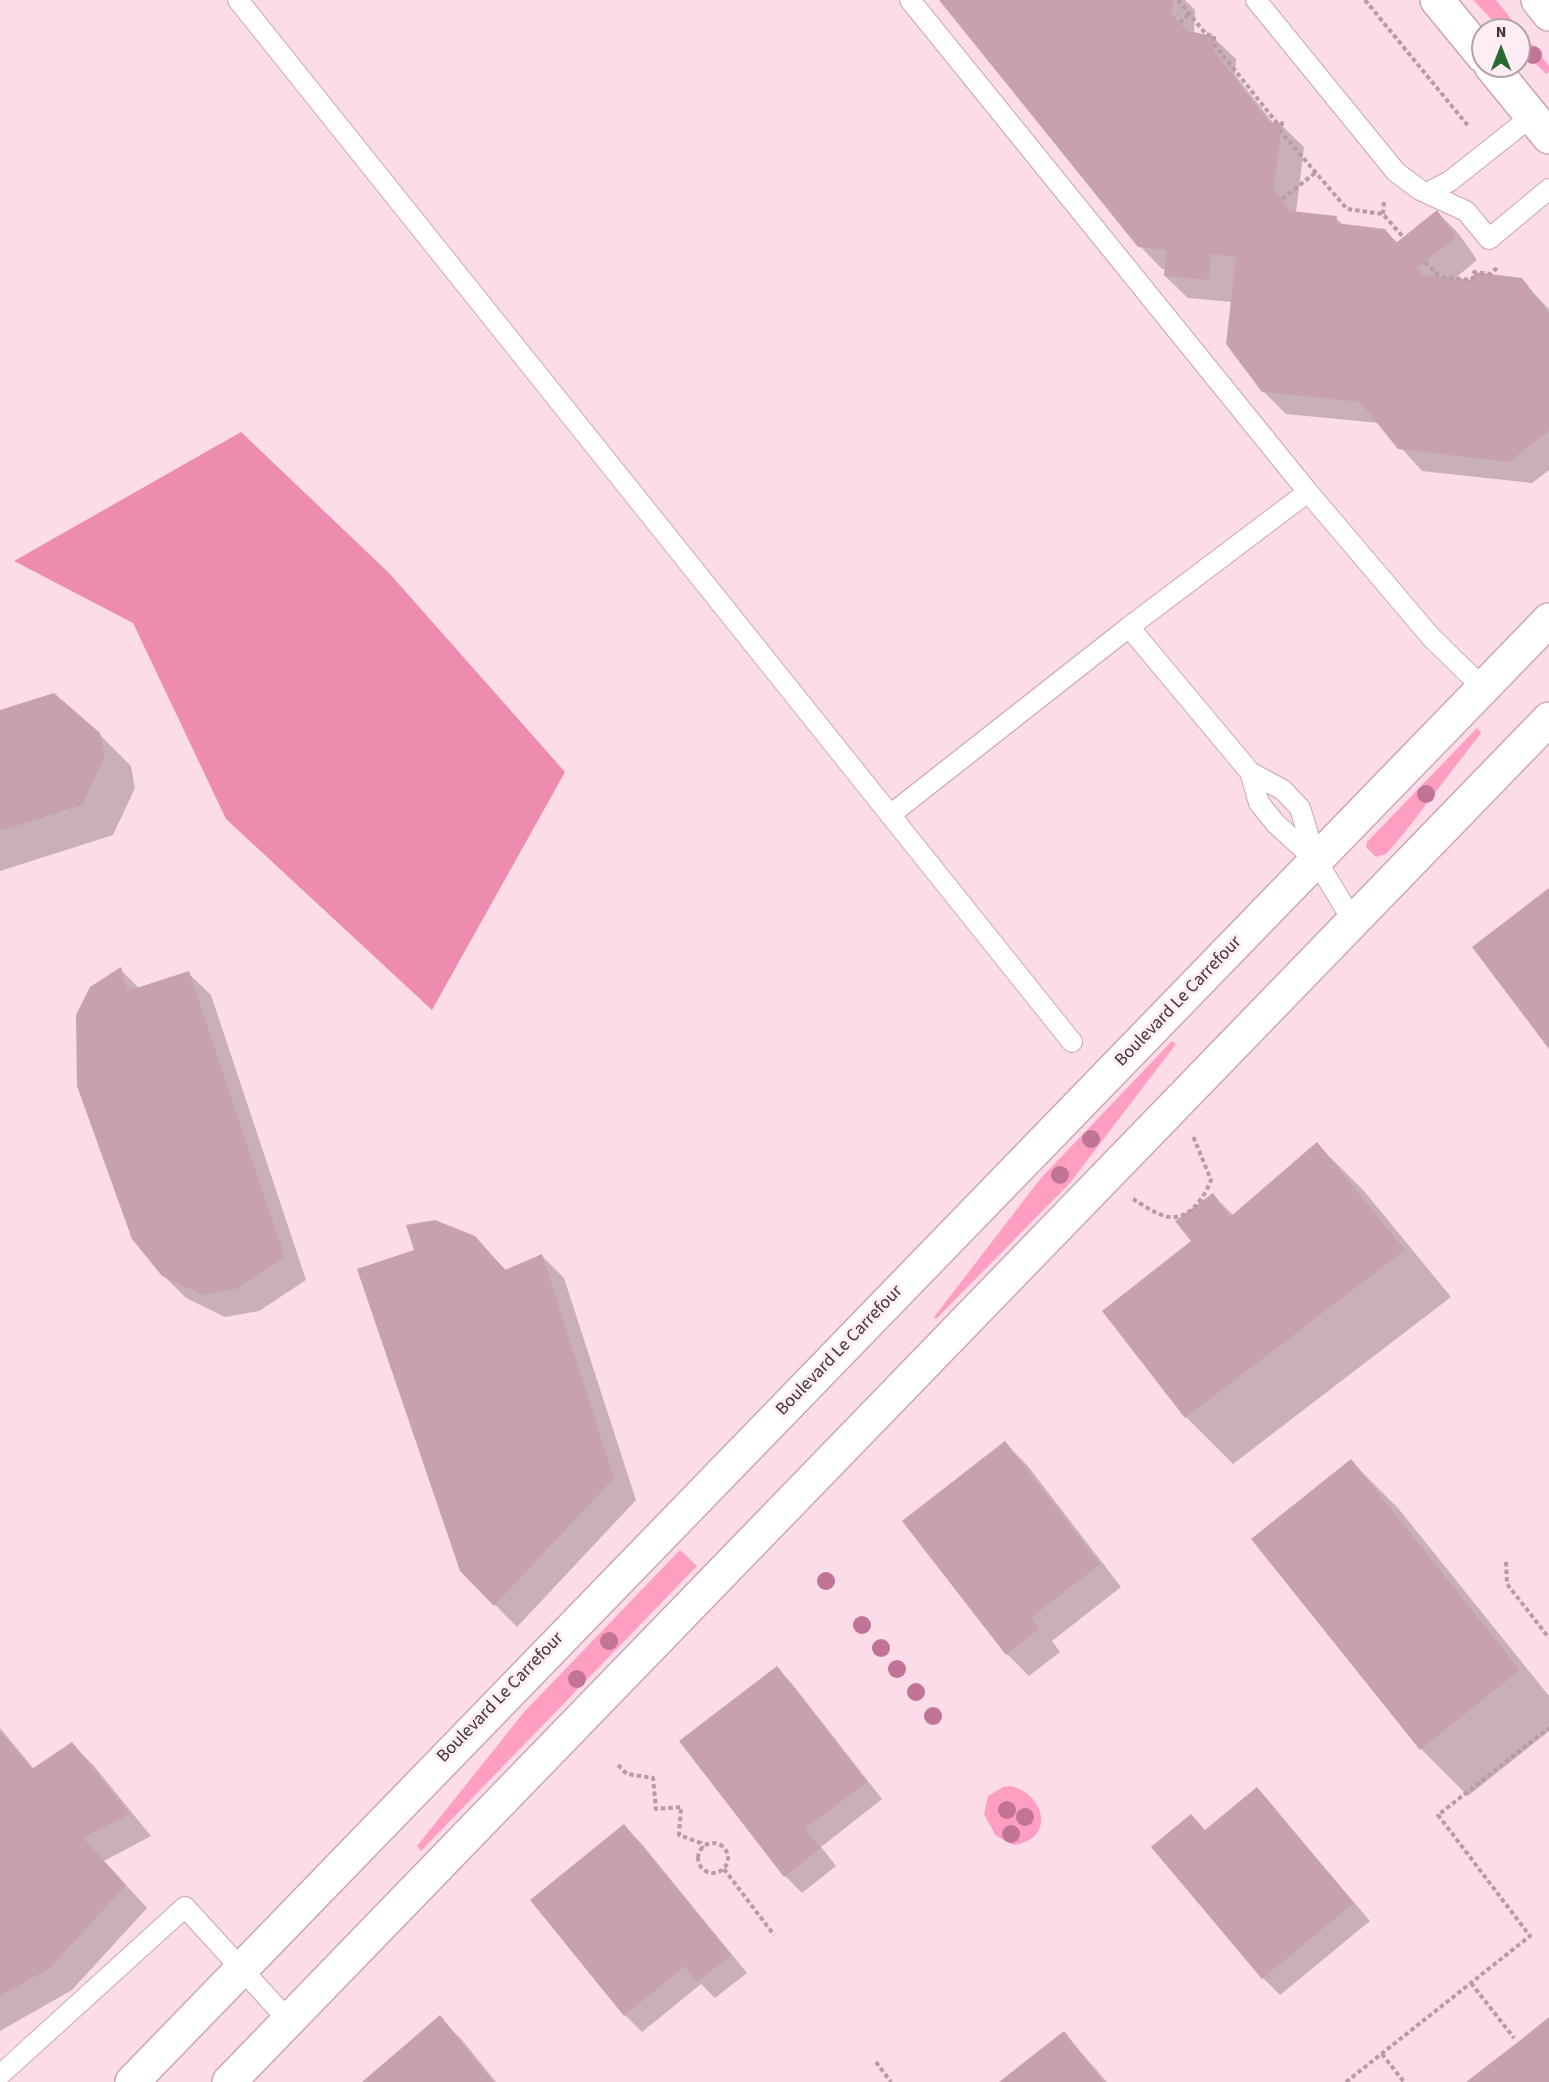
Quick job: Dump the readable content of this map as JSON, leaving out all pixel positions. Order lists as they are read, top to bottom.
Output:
{
  "streets": {
    "street": ["Boulevard Le Carrefour"]
  },
  "north": "top"
}
